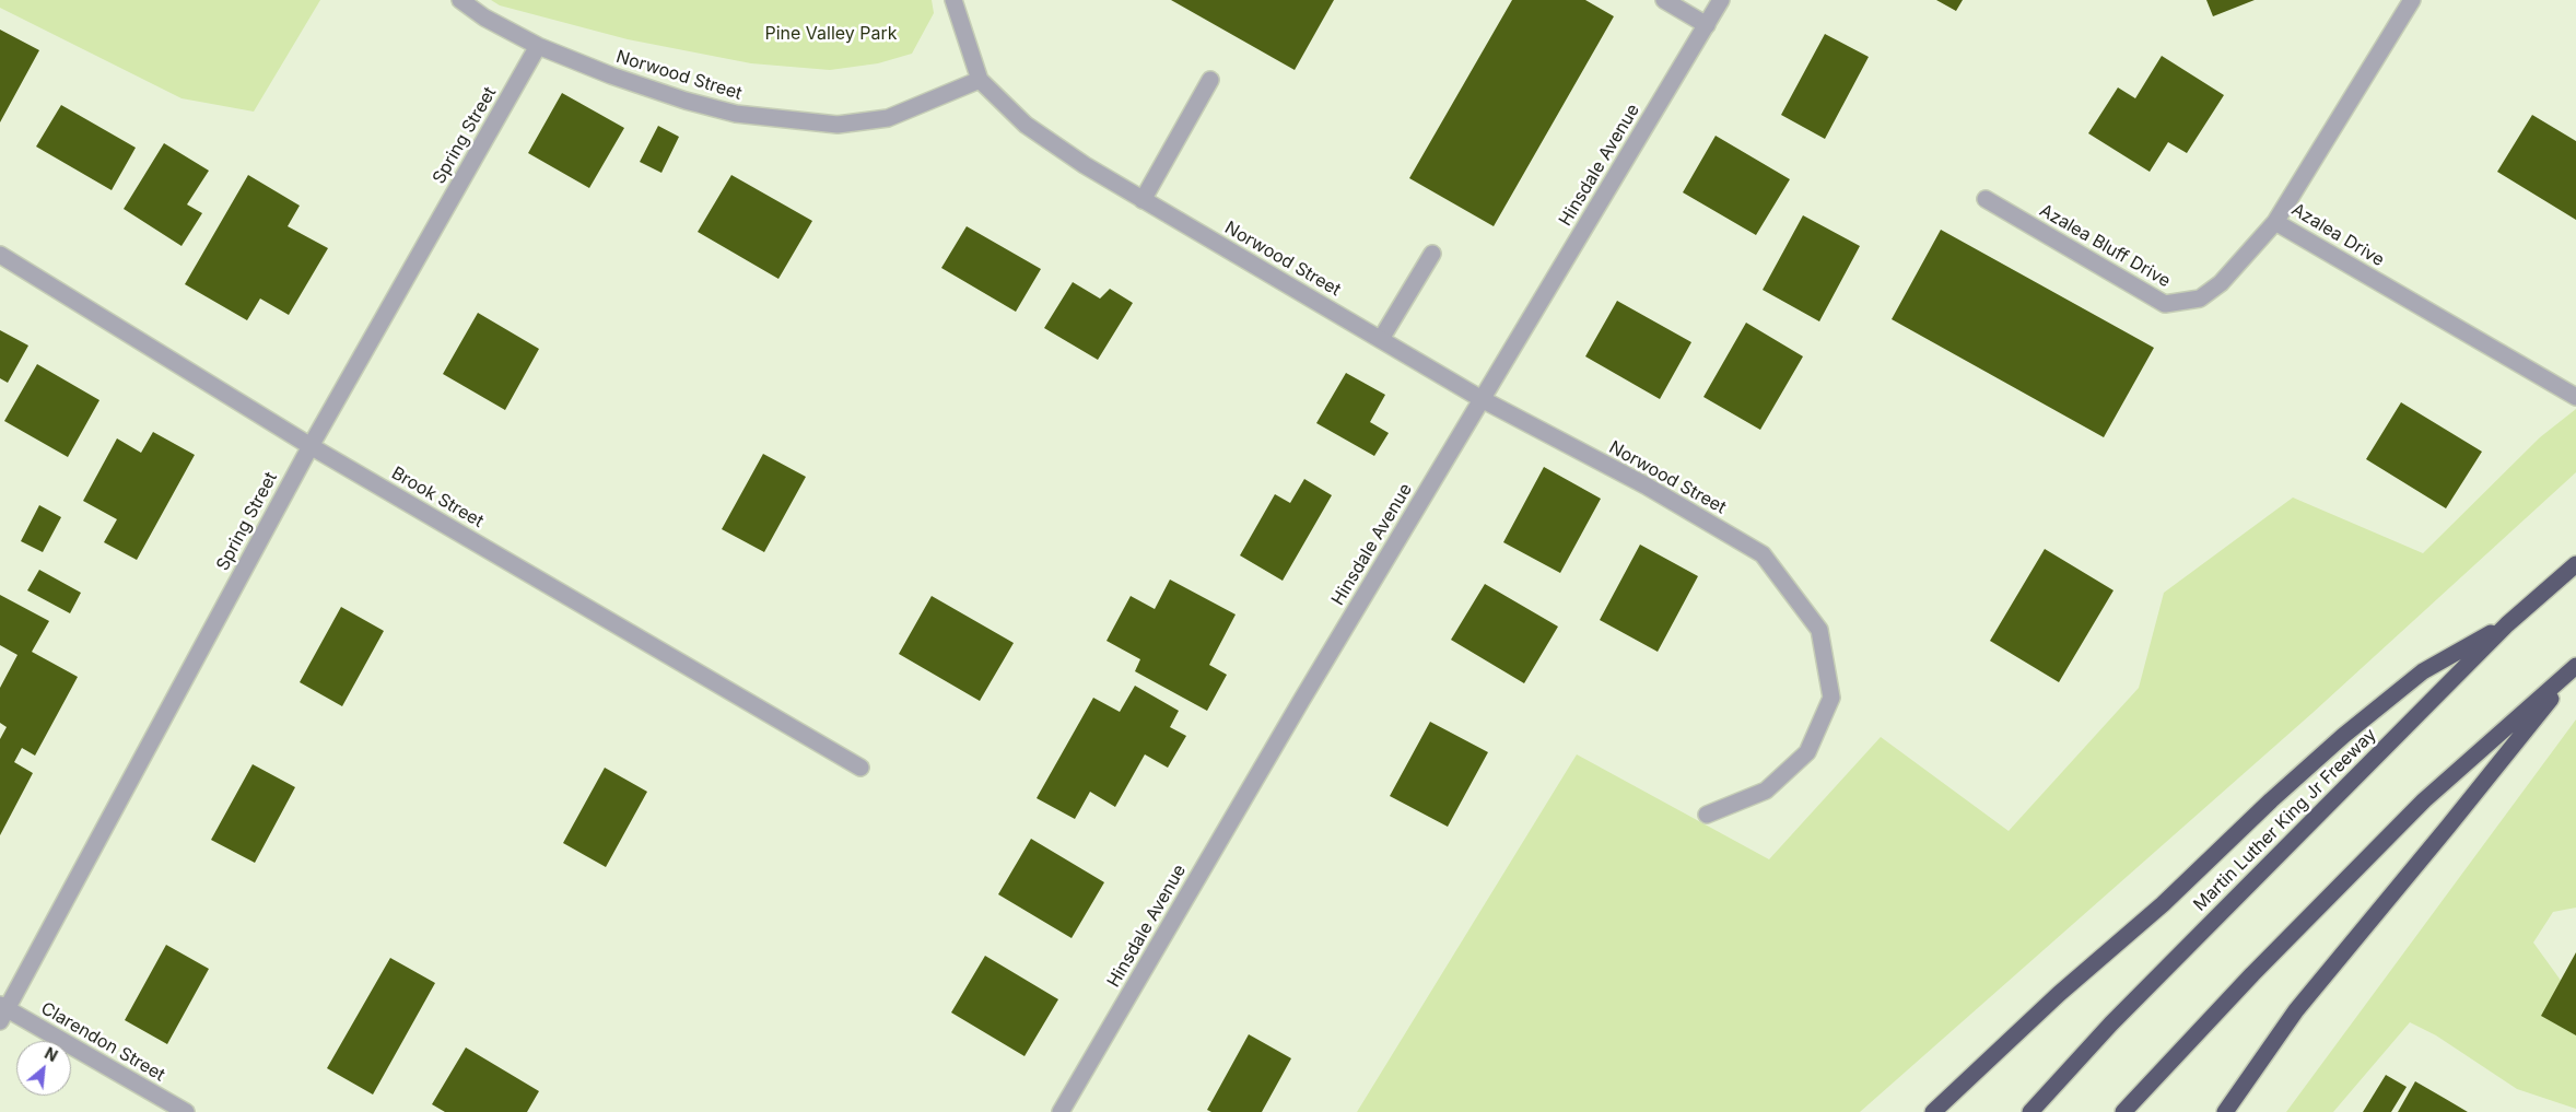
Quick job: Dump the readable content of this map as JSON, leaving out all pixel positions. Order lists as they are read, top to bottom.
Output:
{
  "streets": {
    "highway": ["Martin Luther King Jr Freeway"],
    "street": [
      "Norwood Street",
      "Spring Street",
      "Hinsdale Avenue",
      "Azalea Drive",
      "Azalea Bluff Drive",
      "Brook Street",
      "Clarendon Street"
    ]
  },
  "crossings": [
    ["Norwood Street", "Spring Street"],
    ["Norwood Street", "Hinsdale Avenue"],
    ["Spring Street", "Brook Street"],
    ["Spring Street", "Clarendon Street"],
    ["Azalea Drive", "Azalea Bluff Drive"]
  ],
  "parks": ["Pine Valley Park"],
  "north": "top right"
}
